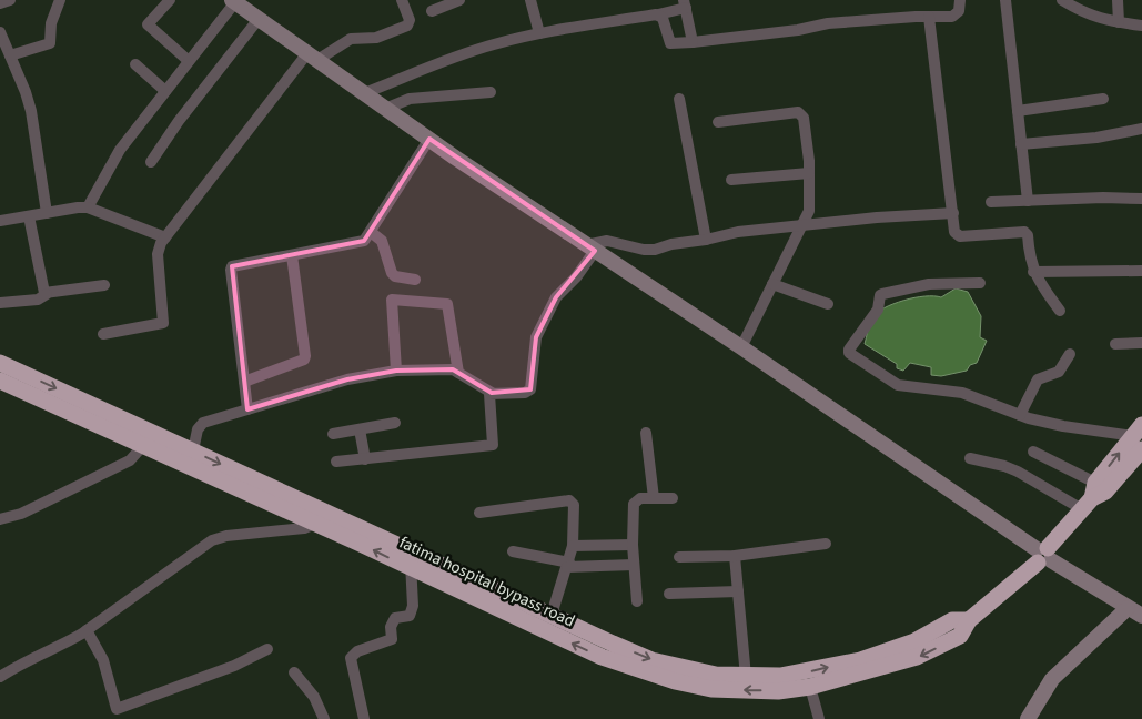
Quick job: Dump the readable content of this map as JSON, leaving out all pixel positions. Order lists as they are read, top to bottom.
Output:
{
  "streets": {
    "highway": ["fatima hospital bypass road"]
  }
}
